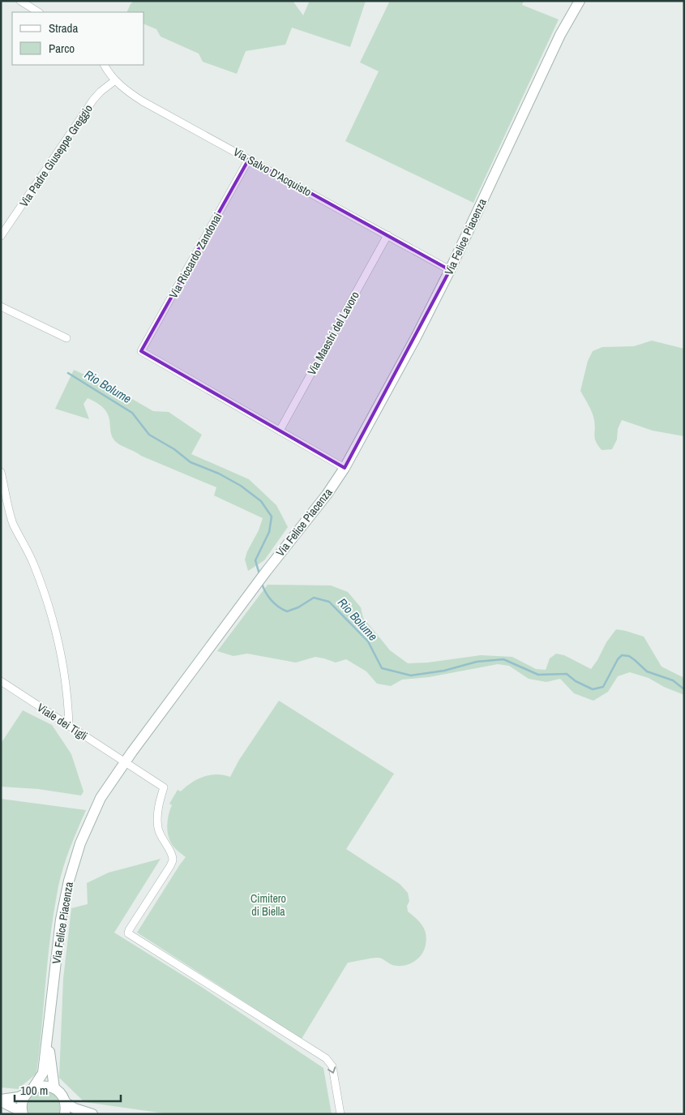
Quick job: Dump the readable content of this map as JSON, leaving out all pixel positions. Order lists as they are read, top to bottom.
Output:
{
  "streets": {
    "street": [
      "Via Padre Giuseppe Greggio",
      "Via Salvo D'Acquisto",
      "Via Felice Piacenza",
      "Via Riccardo Zandonai",
      "Via Maestri del Lavoro",
      "Viale dei Tigli"
    ]
  },
  "crossings": [
    ["Via Padre Giuseppe Greggio", "Via Salvo D'Acquisto"],
    ["Via Salvo D'Acquisto", "Via Felice Piacenza"],
    ["Via Salvo D'Acquisto", "Via Riccardo Zandonai"],
    ["Via Salvo D'Acquisto", "Via Maestri del Lavoro"],
    ["Via Felice Piacenza", "Viale dei Tigli"],
    ["Via Riccardo Zandonai", "Via Maestri del Lavoro"]
  ],
  "one_way": ["Viale dei Tigli"],
  "water": ["Rio Bolume"],
  "parks": ["Cimitero di Biella"],
  "legend": ["Strada", "Parco"],
  "scale_bar": "100 m"
}
